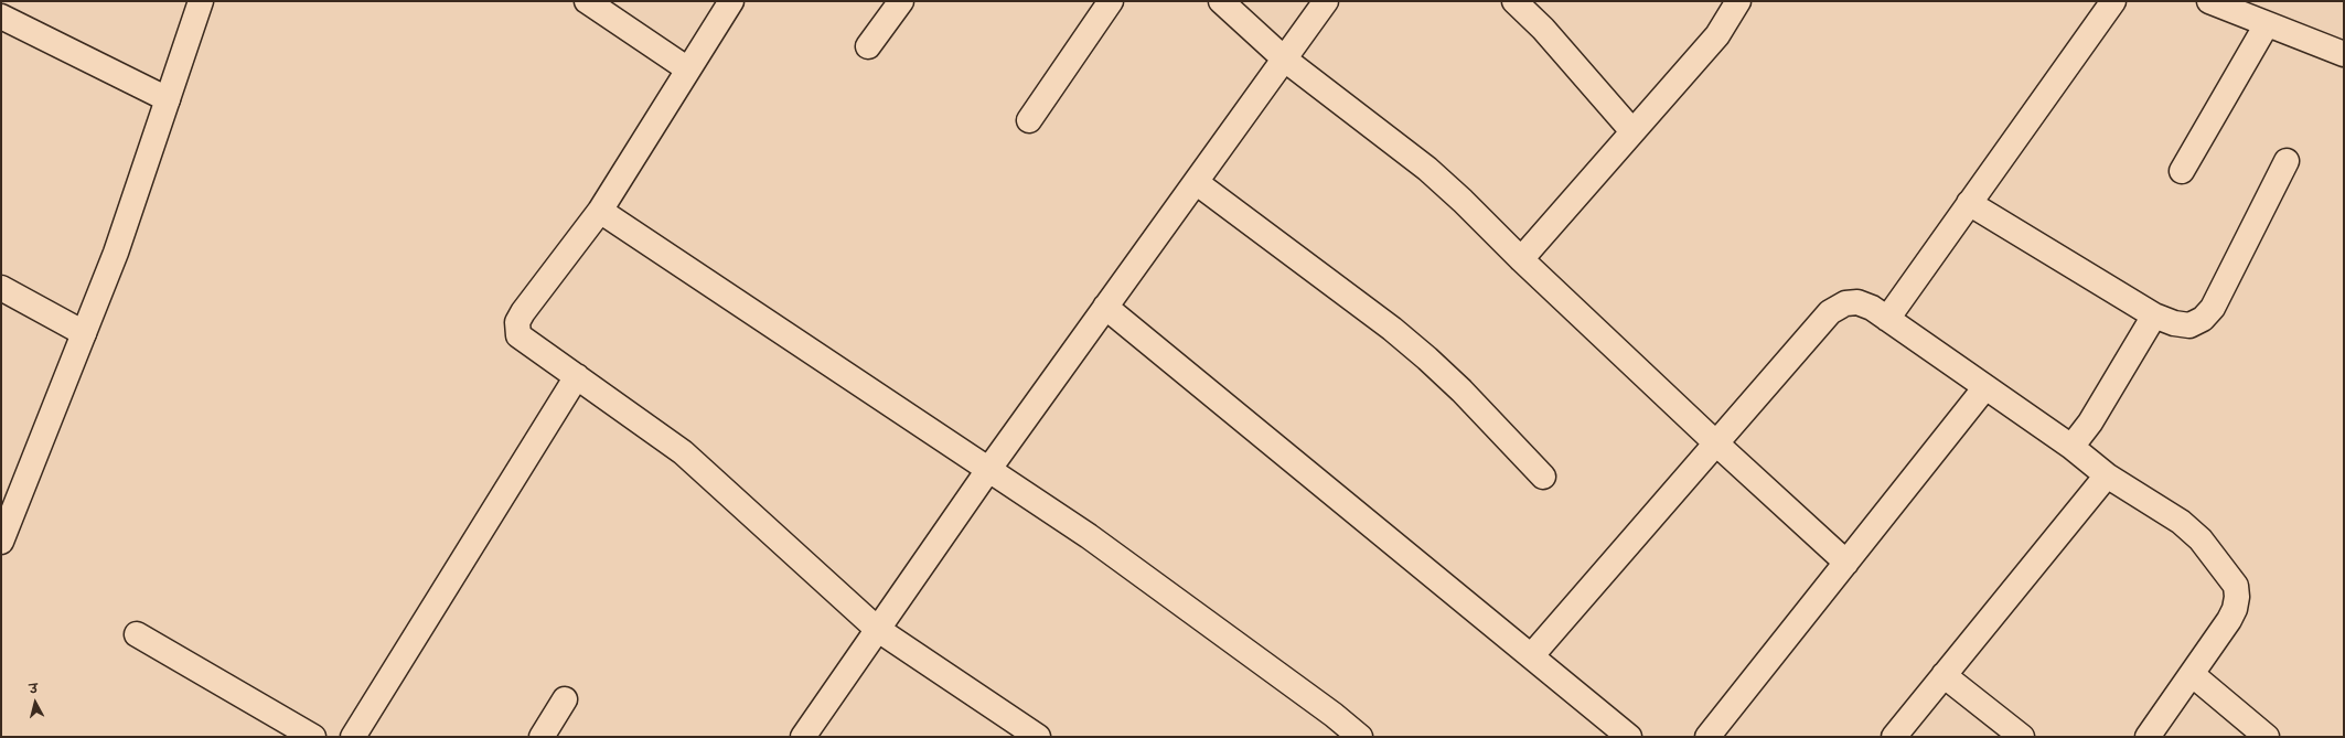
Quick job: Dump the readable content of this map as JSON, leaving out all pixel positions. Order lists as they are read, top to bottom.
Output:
{
  "north": "top"
}
